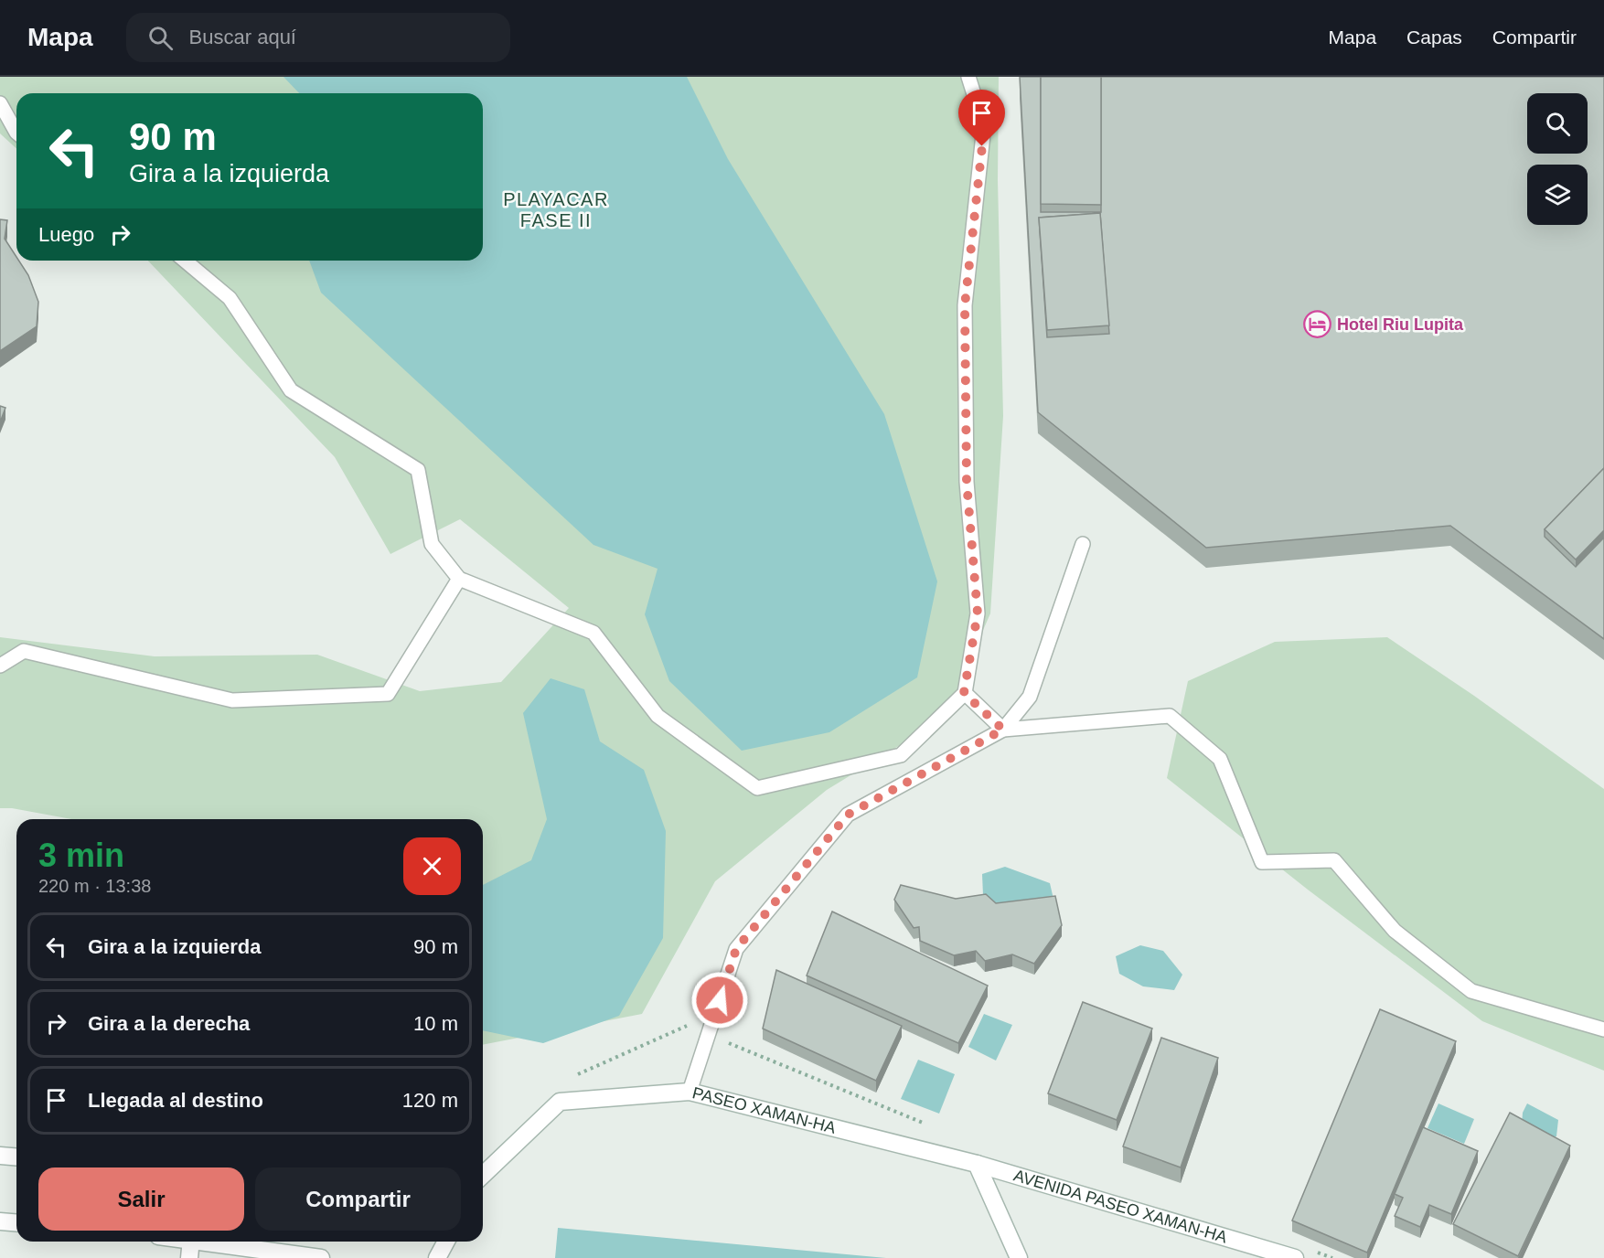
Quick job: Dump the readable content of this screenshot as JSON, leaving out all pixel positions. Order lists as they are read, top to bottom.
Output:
{
  "streets": {
    "main road": ["PASEO XAMAN-HA", "AVENIDA PASEO XAMAN-HA"]
  },
  "crossings": [
    ["PASEO XAMAN-HA", "AVENIDA PASEO XAMAN-HA"]
  ],
  "districts": ["PLAYACAR FASE II"],
  "places": {
    "hotel": ["Hotel Riu Lupita"]
  },
  "page": {
    "header": "Mapa",
    "search": "Buscar aquí",
    "nav": ["Mapa", "Capas", "Compartir"],
    "turn": ["90 m", "Gira a la izquierda"],
    "then": "Luego",
    "heading": ["3 min", "220 m · 13:38"],
    "list": [
      {
        "name": "Gira a la izquierda",
        "value": "90 m"
      },
      {
        "name": "Gira a la derecha",
        "value": "10 m"
      },
      {
        "name": "Llegada al destino",
        "value": "120 m"
      }
    ],
    "buttons": ["Salir", "Compartir"]
  }
}
